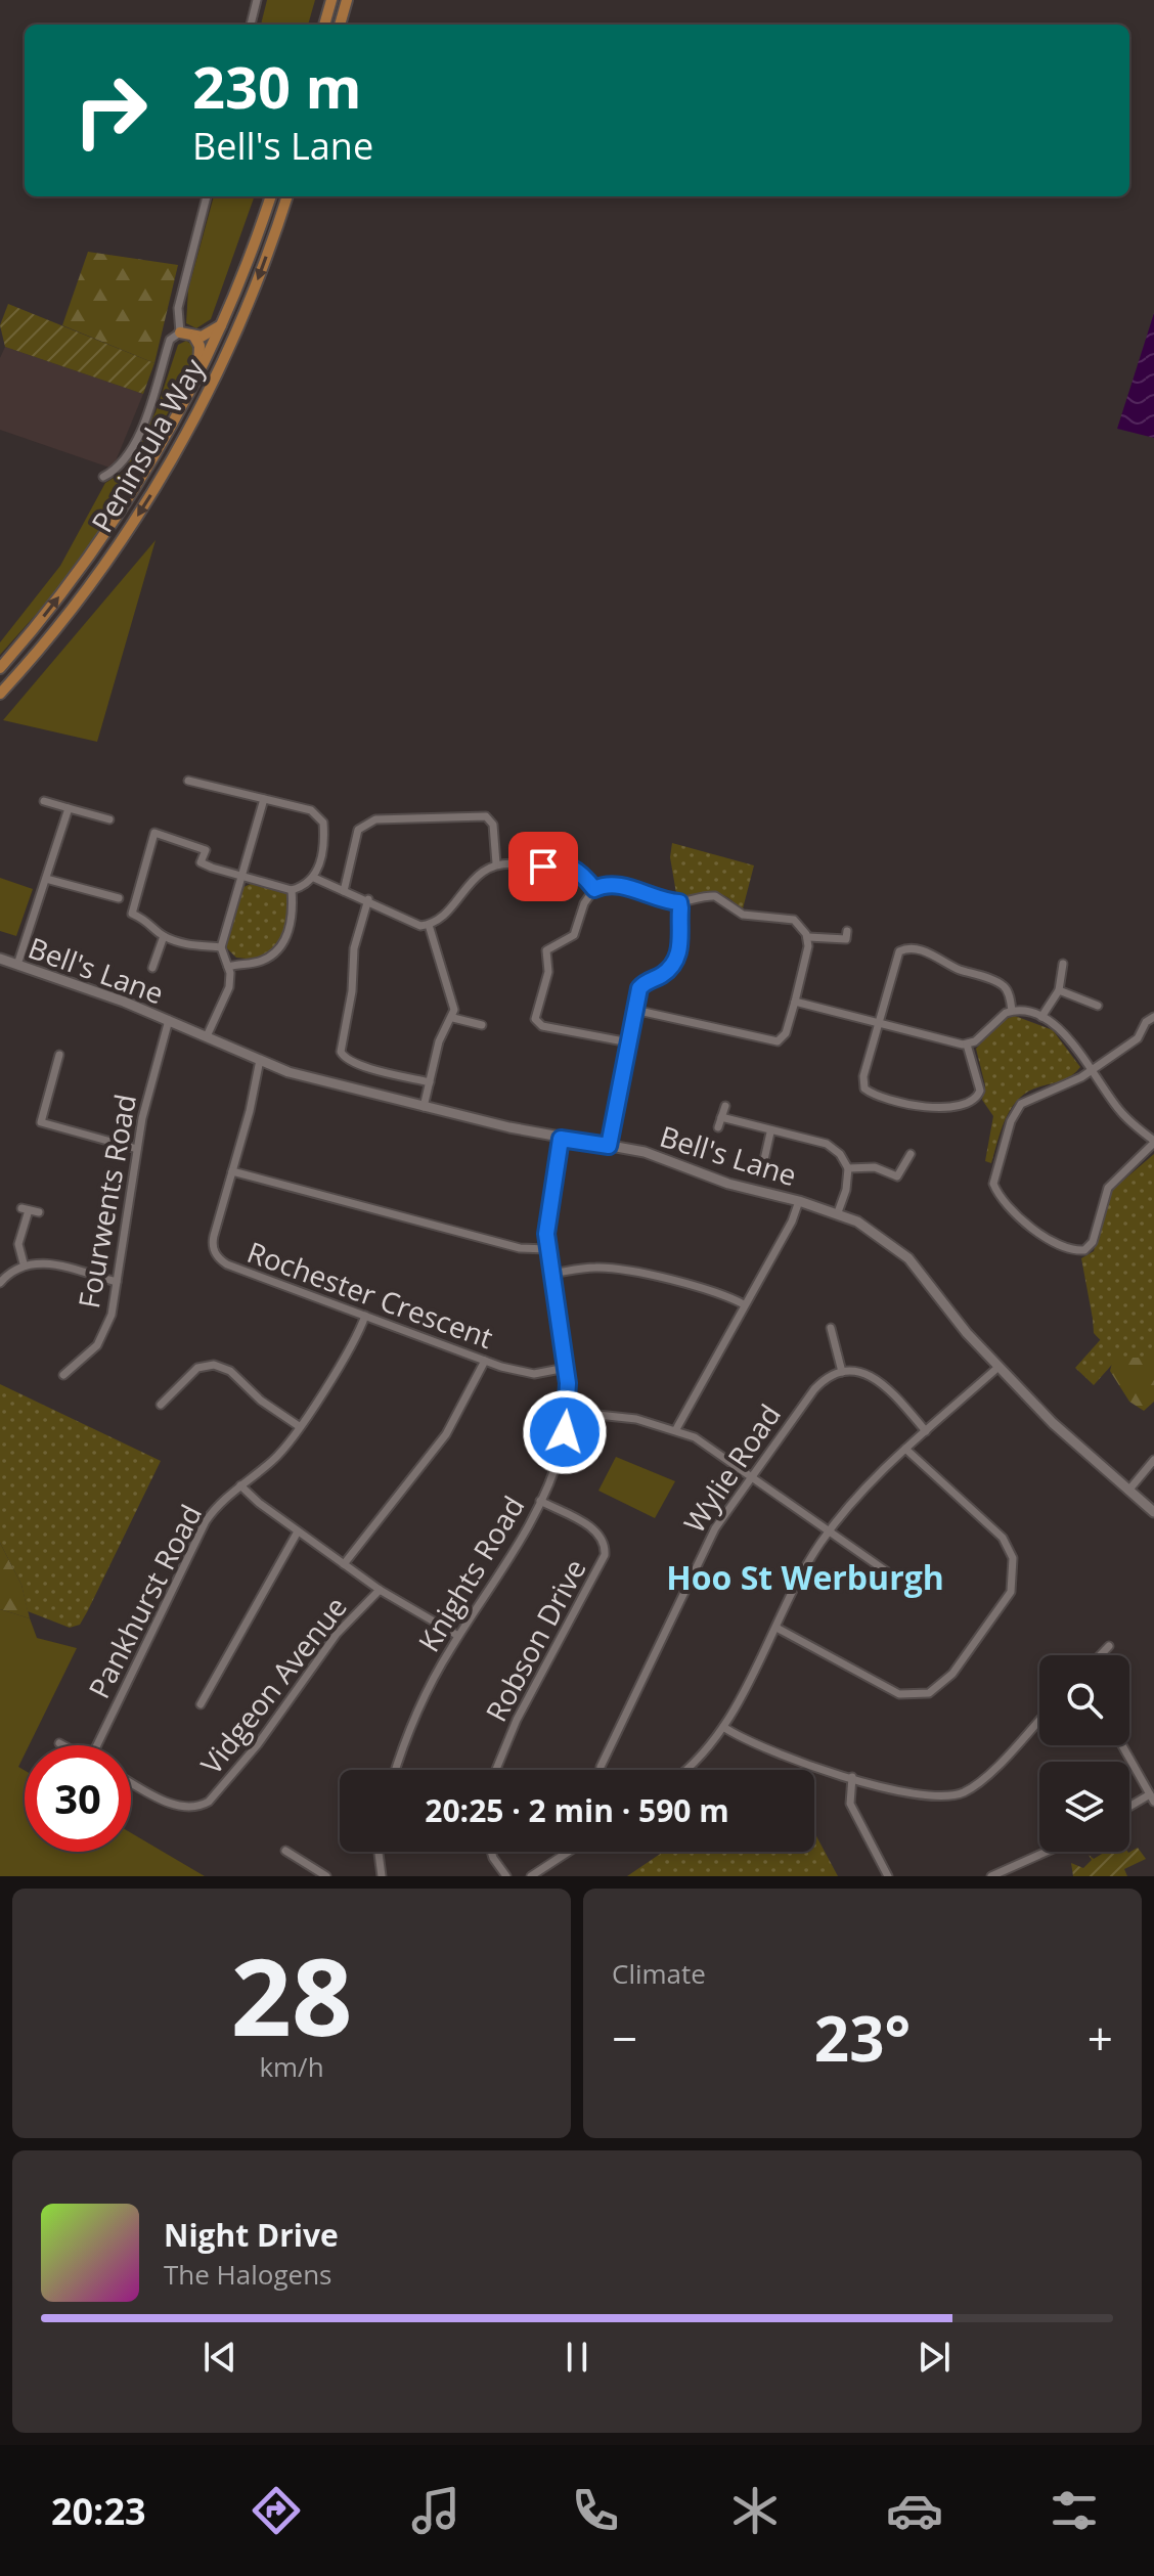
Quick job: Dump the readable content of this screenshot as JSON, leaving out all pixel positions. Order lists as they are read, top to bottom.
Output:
{
  "streets": {
    "main road": ["Peninsula Way"],
    "street": [
      "Bell's Lane",
      "Fourwents Road",
      "Rochester Crescent",
      "Wylie Road",
      "Knights Road",
      "Pankhurst Road",
      "Robson Drive",
      "Vidgeon Avenue"
    ]
  },
  "crossings": [
    ["Bell's Lane", "Fourwents Road"],
    ["Bell's Lane", "Rochester Crescent"],
    ["Bell's Lane", "Knights Road"],
    ["Rochester Crescent", "Knights Road"],
    ["Rochester Crescent", "Pankhurst Road"],
    ["Knights Road", "Robson Drive"]
  ],
  "districts": ["Hoo St Werburgh"],
  "page": {
    "turn": ["230 m", "Bell's Lane"],
    "limit": "30",
    "trip": "20:25 · 2 min · 590 m",
    "tile": [
      ["28", "km/h"],
      "Climate"
    ],
    "heat": ["−", "23°", "+"],
    "song": ["Night Drive", "The Halogens"],
    "tabs": "20:23"
  }
}
